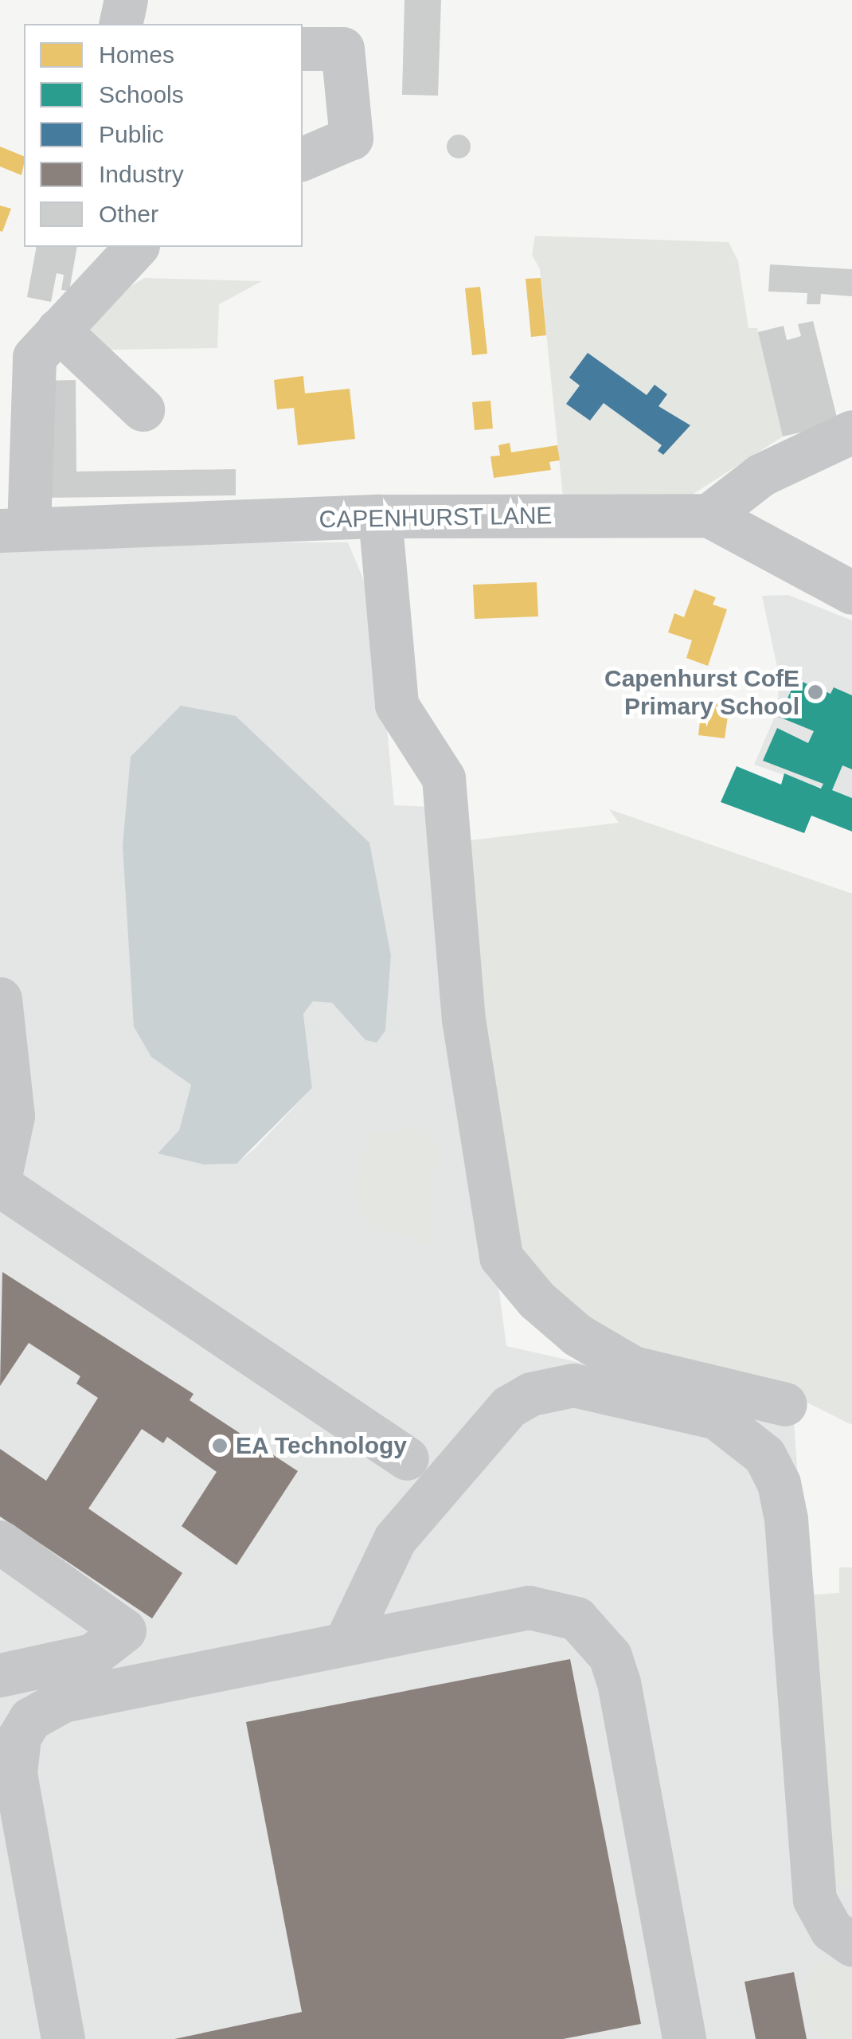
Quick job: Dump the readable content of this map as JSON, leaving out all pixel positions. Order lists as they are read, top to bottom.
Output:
{
  "streets": {
    "street": ["CAPENHURST LANE"]
  },
  "places": ["Capenhurst CofE Primary School", "EA Technology"],
  "legend": [
    "Homes",
    "Schools",
    "Public",
    "Industry",
    "Other"
  ]
}
